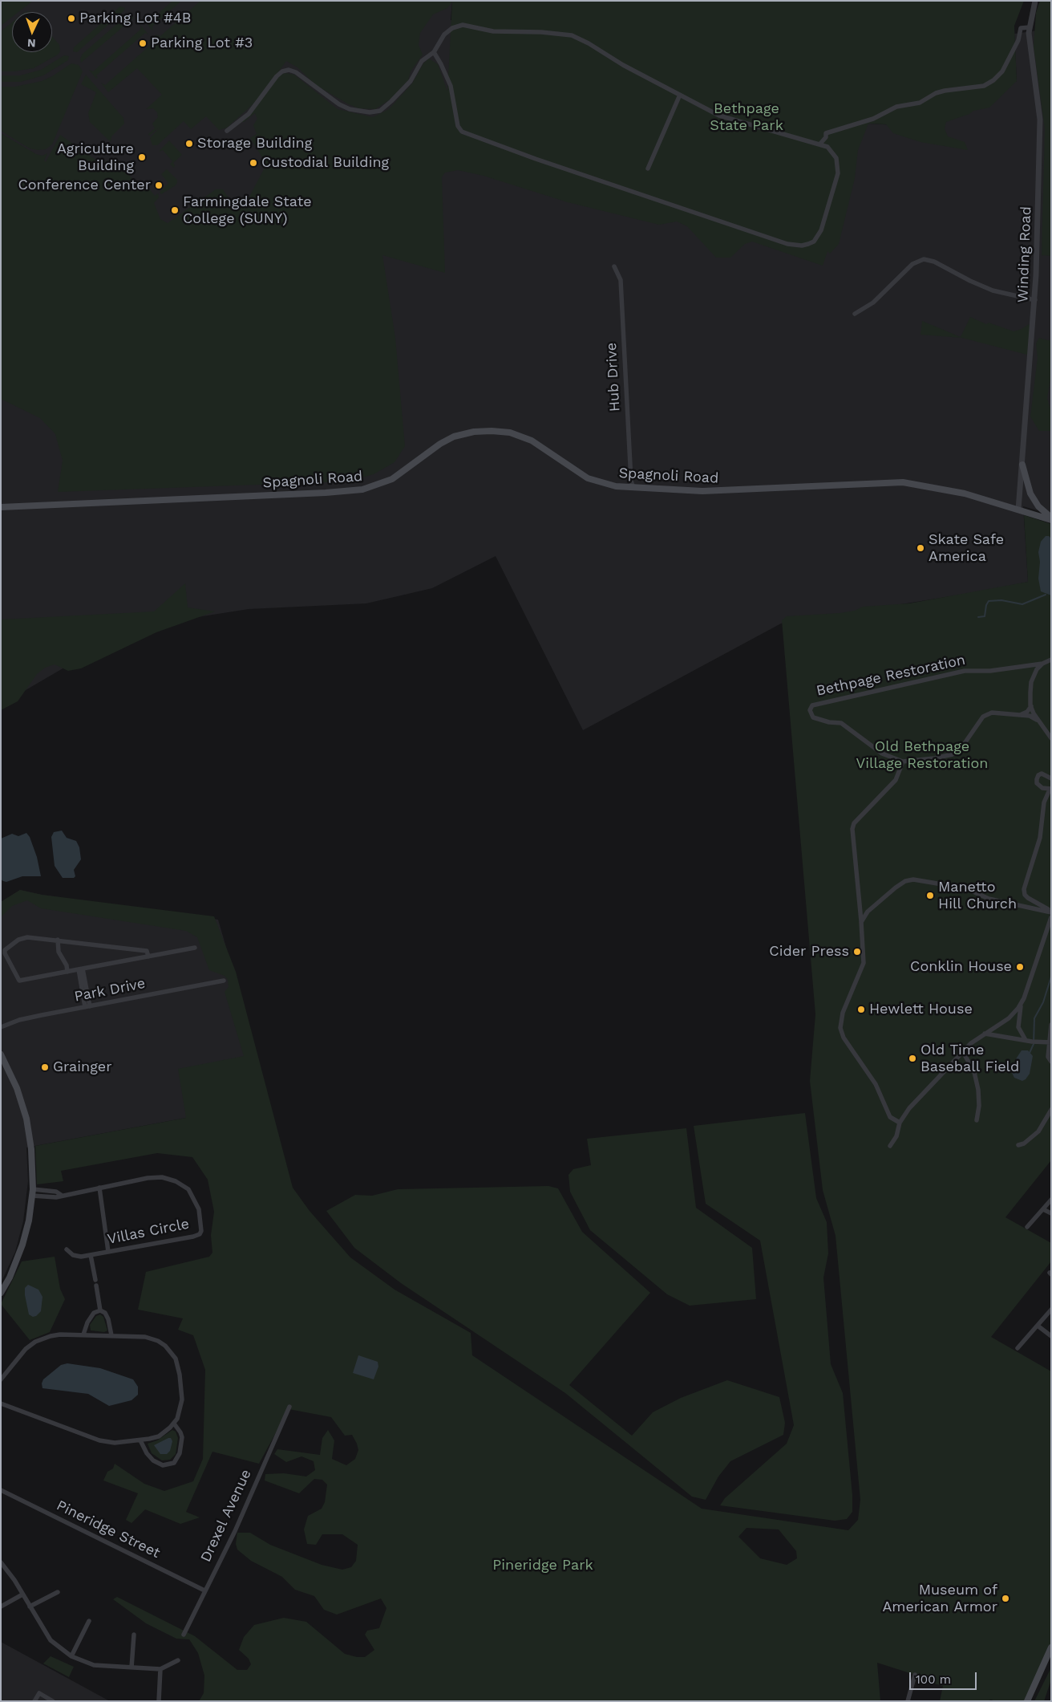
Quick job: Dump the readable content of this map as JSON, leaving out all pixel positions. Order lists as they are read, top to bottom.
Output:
{
  "streets": {
    "main road": ["Spagnoli Road"],
    "street": [
      "Winding Road",
      "Hub Drive",
      "Bethpage Restoration",
      "Park Drive",
      "Villas Circle",
      "Drexel Avenue",
      "Pineridge Street"
    ]
  },
  "crossings": [
    ["Winding Road", "Spagnoli Road"],
    ["Hub Drive", "Spagnoli Road"],
    ["Drexel Avenue", "Pineridge Street"]
  ],
  "parks": ["Bethpage State Park", "Old Bethpage Village Restoration", "Pineridge Park"],
  "places": [
    "Parking Lot #4B",
    "Parking Lot #3",
    "Storage Building",
    "Agriculture Building",
    "Custodial Building",
    "Conference Center",
    "Farmingdale State College (SUNY)",
    "Skate Safe America",
    "Manetto Hill Church",
    "Cider Press",
    "Conklin House",
    "Hewlett House",
    "Old Time Baseball Field",
    "Grainger",
    "Museum of American Armor"
  ],
  "scale_bar": "100 m",
  "north": "bottom"
}
